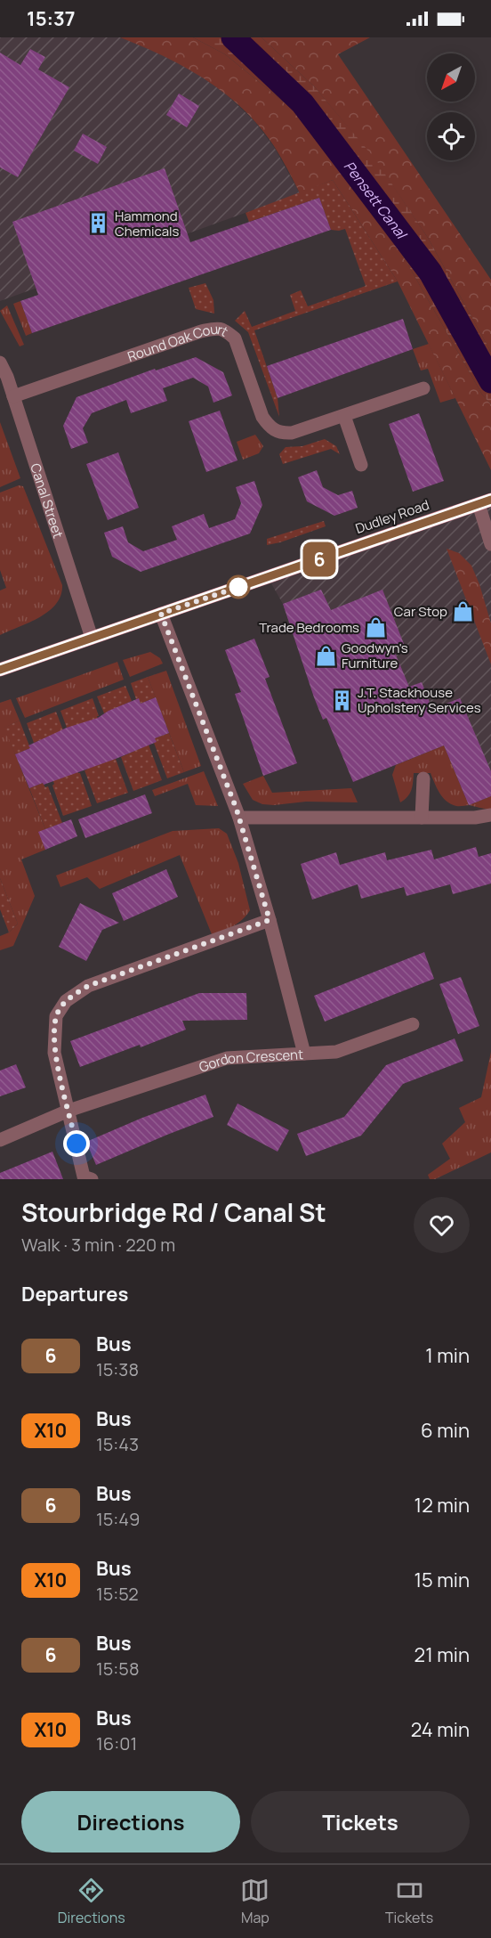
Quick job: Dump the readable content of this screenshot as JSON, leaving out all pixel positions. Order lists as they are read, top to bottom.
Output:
{
  "streets": {
    "main road": ["Dudley Road"],
    "street": ["Round Oak Court", "Canal Street", "Gordon Crescent"]
  },
  "crossings": [
    ["Round Oak Court", "Canal Street"],
    ["Canal Street", "Dudley Road"],
    ["Dudley Road", "Gordon Crescent"]
  ],
  "water": ["Pensett Canal"],
  "places": {
    "building": ["Hammond Chemicals", "J.T. Stackhouse Upholstery Services"],
    "shop": ["Car Stop", "Trade Bedrooms", "Goodwyn's Furniture"]
  },
  "lines": ["bus line 6"],
  "north": "bottom left",
  "page": {
    "status": "15:37",
    "on_map": "6",
    "heading": [
      ["Stourbridge Rd / Canal St", "Walk · 3 min · 220 m"],
      "Departures"
    ],
    "list": [
      {
        "mark": "6",
        "name": "Bus",
        "note": "15:38",
        "value": "1 min"
      },
      {
        "mark": "X10",
        "name": "Bus",
        "note": "15:43",
        "value": "6 min"
      },
      {
        "mark": "6",
        "name": "Bus",
        "note": "15:49",
        "value": "12 min"
      },
      {
        "mark": "X10",
        "name": "Bus",
        "note": "15:52",
        "value": "15 min"
      },
      {
        "mark": "6",
        "name": "Bus",
        "note": "15:58",
        "value": "21 min"
      },
      {
        "mark": "X10",
        "name": "Bus",
        "note": "16:01",
        "value": "24 min"
      }
    ],
    "buttons": ["Directions", "Tickets"],
    "tabs": ["Directions", "Map", "Tickets"]
  }
}
